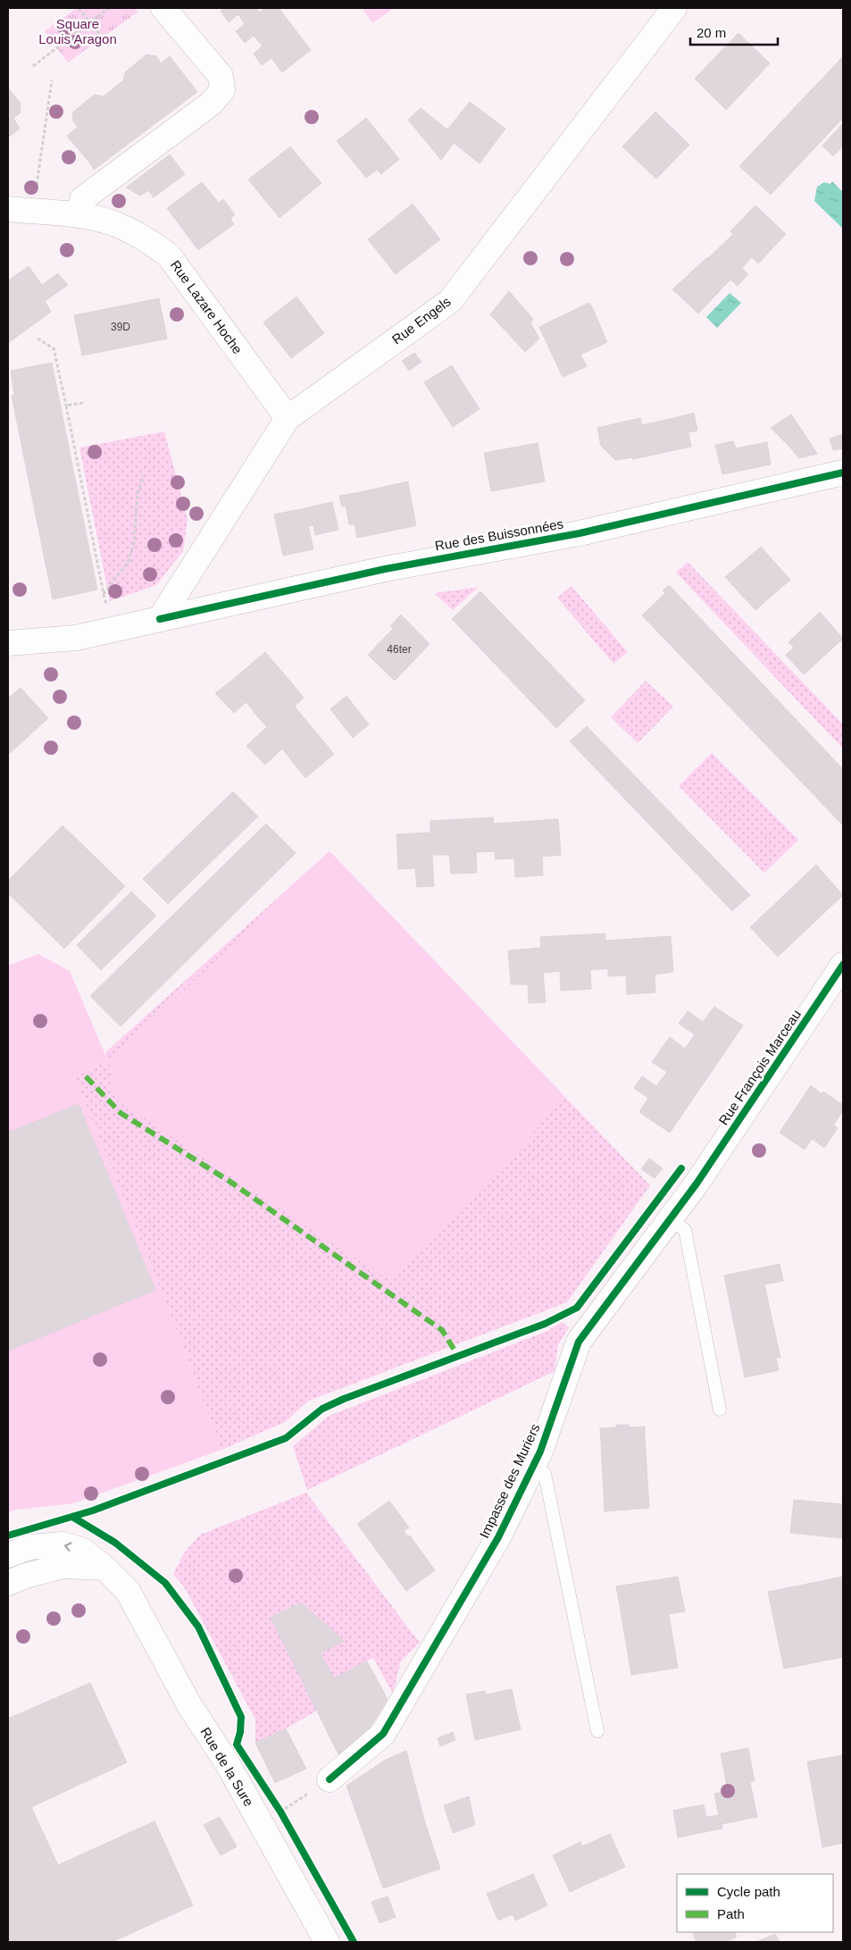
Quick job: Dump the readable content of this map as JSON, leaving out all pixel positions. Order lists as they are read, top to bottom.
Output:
{
  "streets": {
    "street": [
      "Rue Lazare Hoche",
      "Rue Engels",
      "Rue des Buissonnées",
      "Rue François Marceau",
      "Impasse des Muriers",
      "Rue de la Sure"
    ]
  },
  "crossings": [
    ["Rue Lazare Hoche", "Rue Engels"],
    ["Rue Engels", "Rue des Buissonnées"],
    ["Rue François Marceau", "Impasse des Muriers"]
  ],
  "parks": ["Square Louis Aragon"],
  "house_numbers": ["39D", "46ter"],
  "legend": ["Cycle path", "Path"],
  "scale_bar": "20 m"
}
